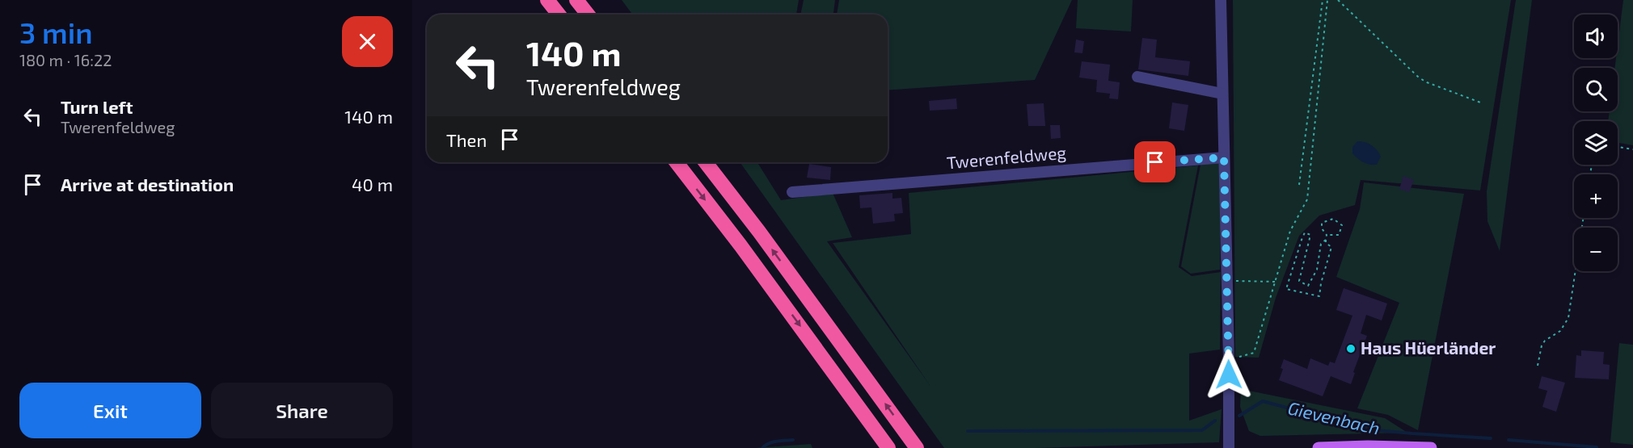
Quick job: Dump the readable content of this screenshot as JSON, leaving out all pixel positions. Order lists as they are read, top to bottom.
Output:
{
  "streets": {
    "street": ["Twerenfeldweg"]
  },
  "water": ["Gievenbach"],
  "places": ["Haus Hüerländer"],
  "page": {
    "heading": ["3 min", "180 m · 16:22"],
    "map_buttons": ["+", "−"],
    "turn": ["140 m", "Twerenfeldweg"],
    "list": [
      {
        "name": "Turn left",
        "note": "Twerenfeldweg",
        "value": "140 m"
      },
      {
        "name": "Arrive at destination",
        "value": "40 m"
      }
    ],
    "then": "Then",
    "buttons": ["Exit", "Share"]
  }
}
